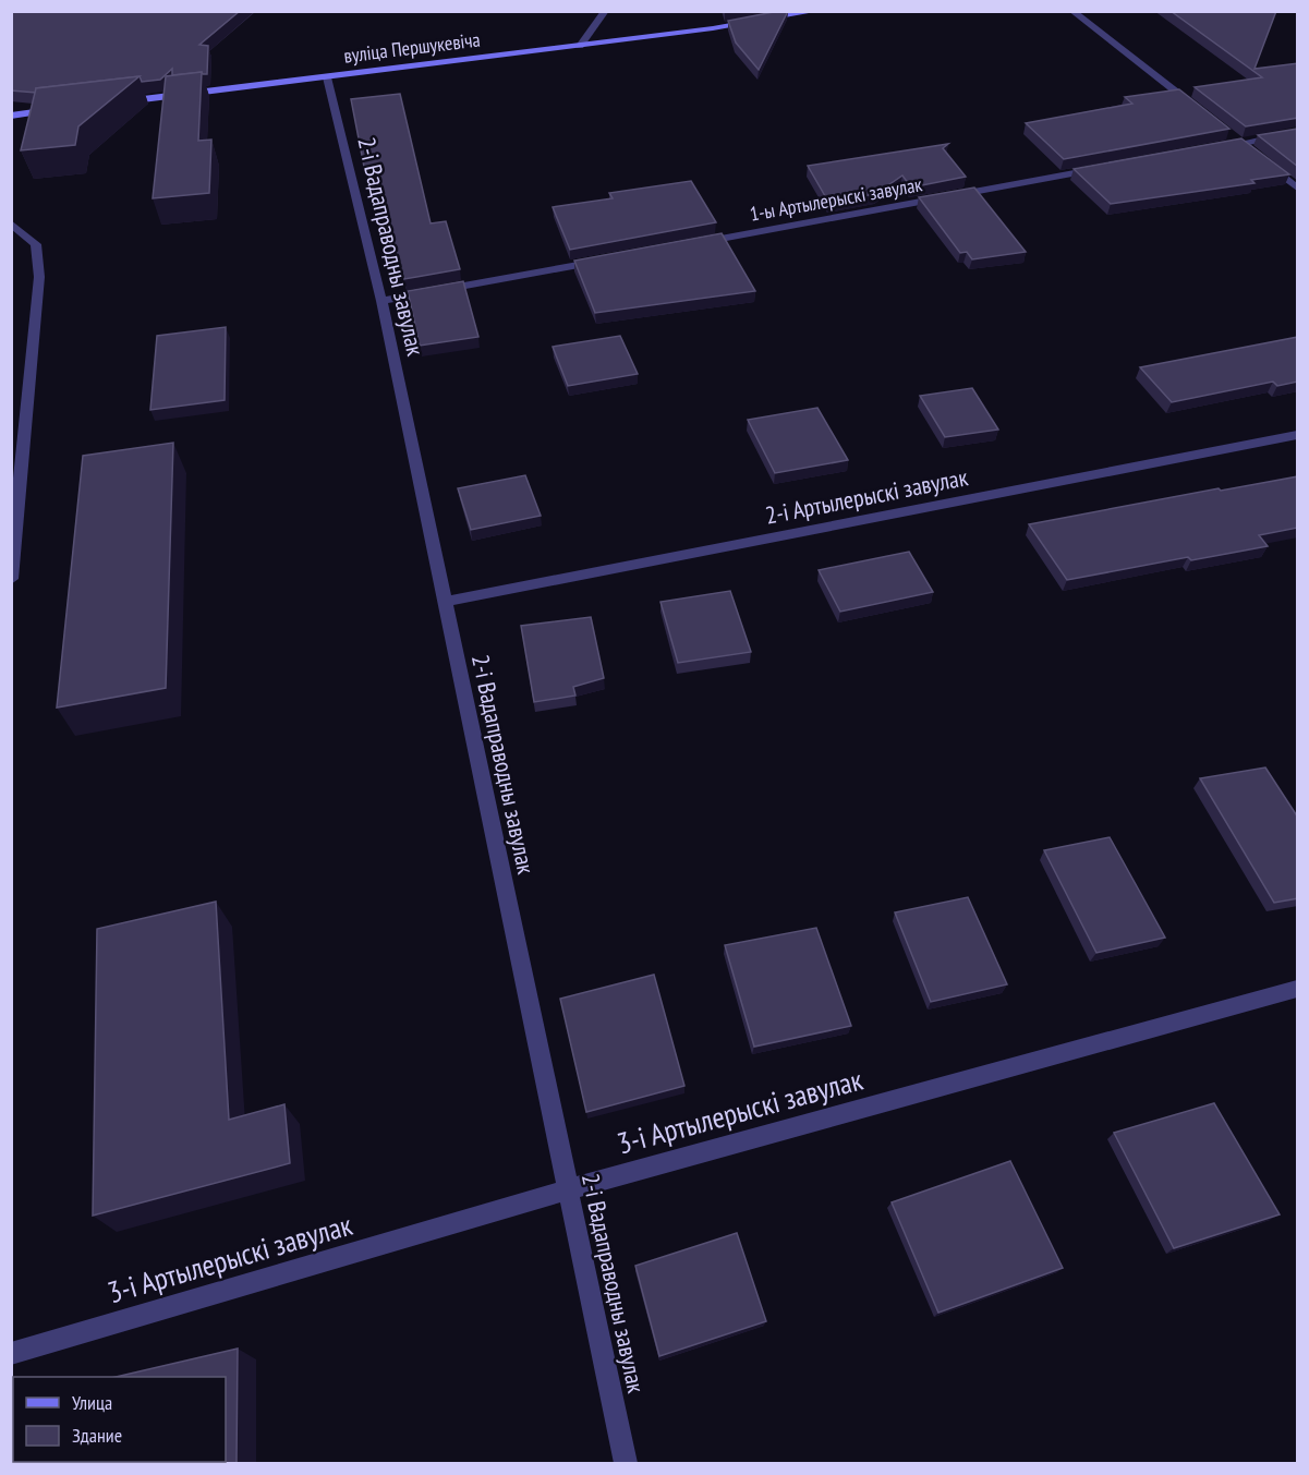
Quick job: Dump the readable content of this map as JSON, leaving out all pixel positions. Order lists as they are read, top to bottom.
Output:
{
  "streets": {
    "main road": ["вуліца Першукевіча"],
    "street": [
      "1-ы Артылерыскі завулак",
      "2-і Вадаправодны завулак",
      "2-і Артылерыскі завулак",
      "3-і Артылерыскі завулак"
    ]
  },
  "crossings": [
    ["вуліца Першукевіча", "2-і Вадаправодны завулак"],
    ["2-і Вадаправодны завулак", "2-і Артылерыскі завулак"],
    ["2-і Вадаправодны завулак", "3-і Артылерыскі завулак"]
  ],
  "legend": ["Улица", "Здание"]
}
